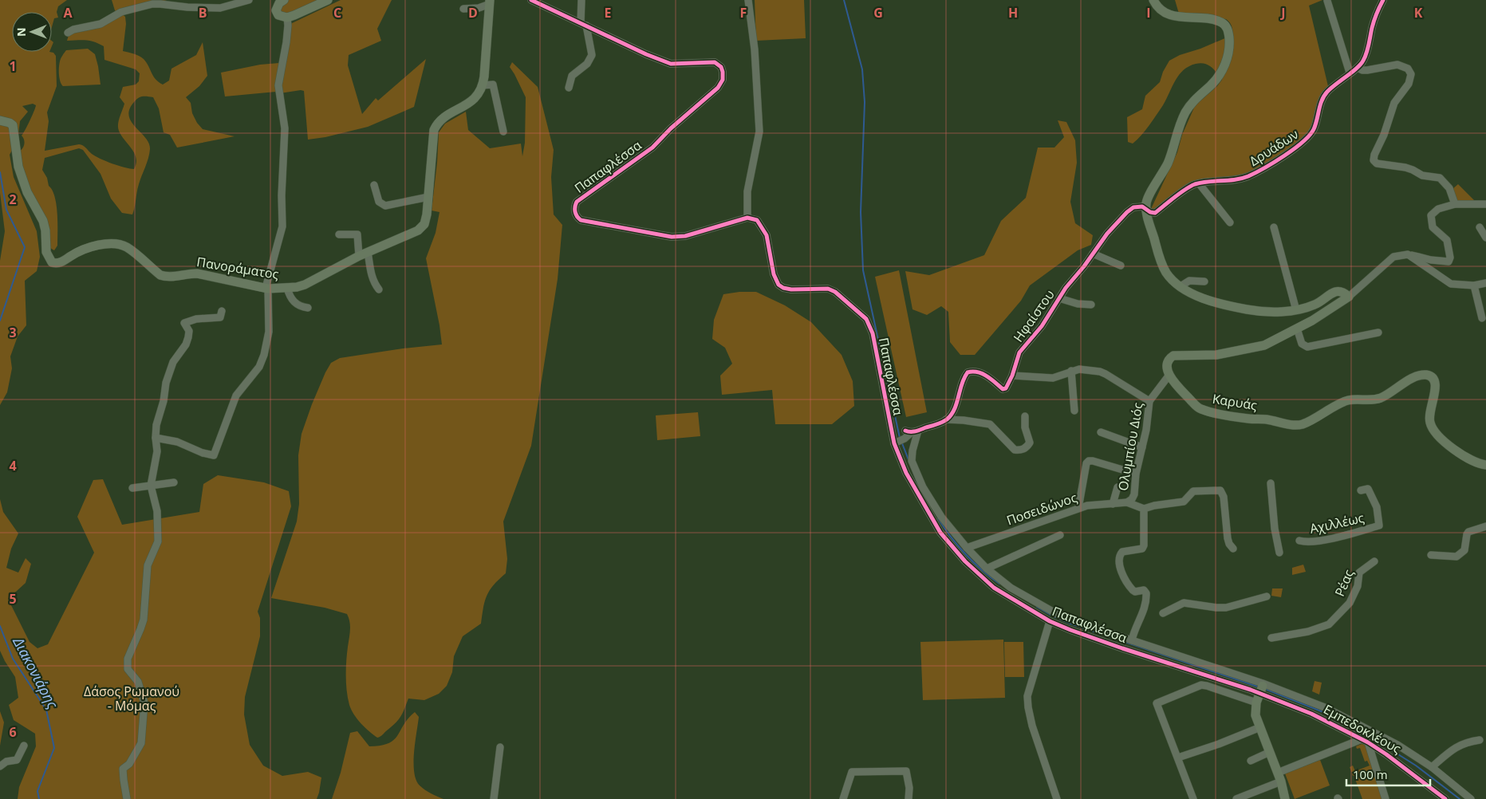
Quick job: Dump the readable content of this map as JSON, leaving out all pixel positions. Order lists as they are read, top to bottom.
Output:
{
  "streets": {
    "main road": ["Πανοράματος", "Καρυάς"],
    "street": [
      "Δρυάδων",
      "Παπαφλέσσα",
      "Ηφαίστου",
      "Ολυμπίου Διός",
      "Ποσειδώνος",
      "Αχιλλέως",
      "Ρέας",
      "Εμπεδοκλέους"
    ]
  },
  "crossings": [
    ["Δρυάδων", "Ηφαίστου"],
    ["Παπαφλέσσα", "Εμπεδοκλέους"],
    ["Καρυάς", "Ολυμπίου Διός"],
    ["Ολυμπίου Διός", "Ποσειδώνος"]
  ],
  "water": ["Διακονιάρης"],
  "parks": ["Δάσος Ρωμανού - Μόμας"],
  "scale_bar": "100 m",
  "north": "left",
  "grid": {
    "columns": [
      "A",
      "B",
      "C",
      "D",
      "E",
      "F",
      "G",
      "H",
      "I",
      "J",
      "K"
    ],
    "rows": [
      "1",
      "2",
      "3",
      "4",
      "5",
      "6"
    ]
  }
}
